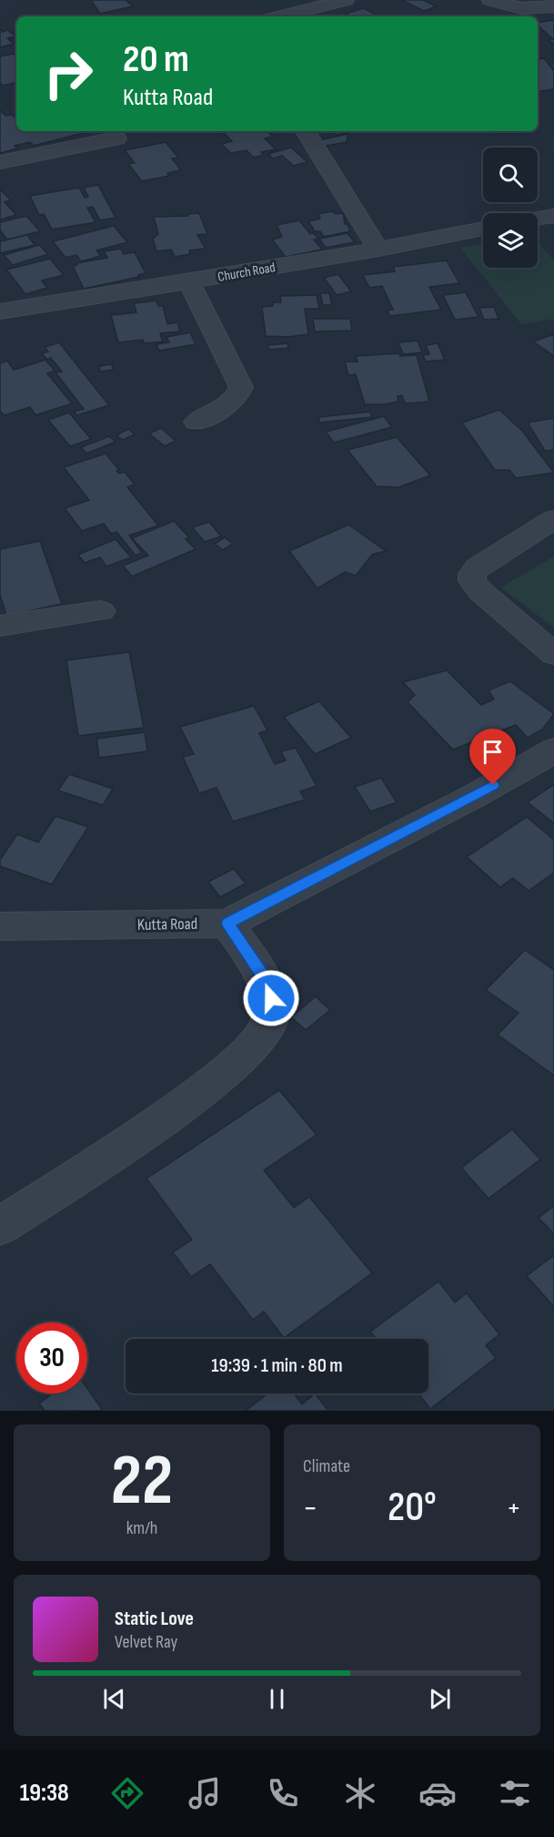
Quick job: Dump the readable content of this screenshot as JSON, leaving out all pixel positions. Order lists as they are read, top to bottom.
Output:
{
  "streets": {
    "street": ["Church Road", "Kutta Road"]
  },
  "page": {
    "turn": ["20 m", "Kutta Road"],
    "limit": "30",
    "trip": "19:39 · 1 min · 80 m",
    "tile": [
      ["22", "km/h"],
      "Climate"
    ],
    "heat": ["−", "20°", "+"],
    "song": ["Static Love", "Velvet Ray"],
    "tabs": "19:38"
  }
}
